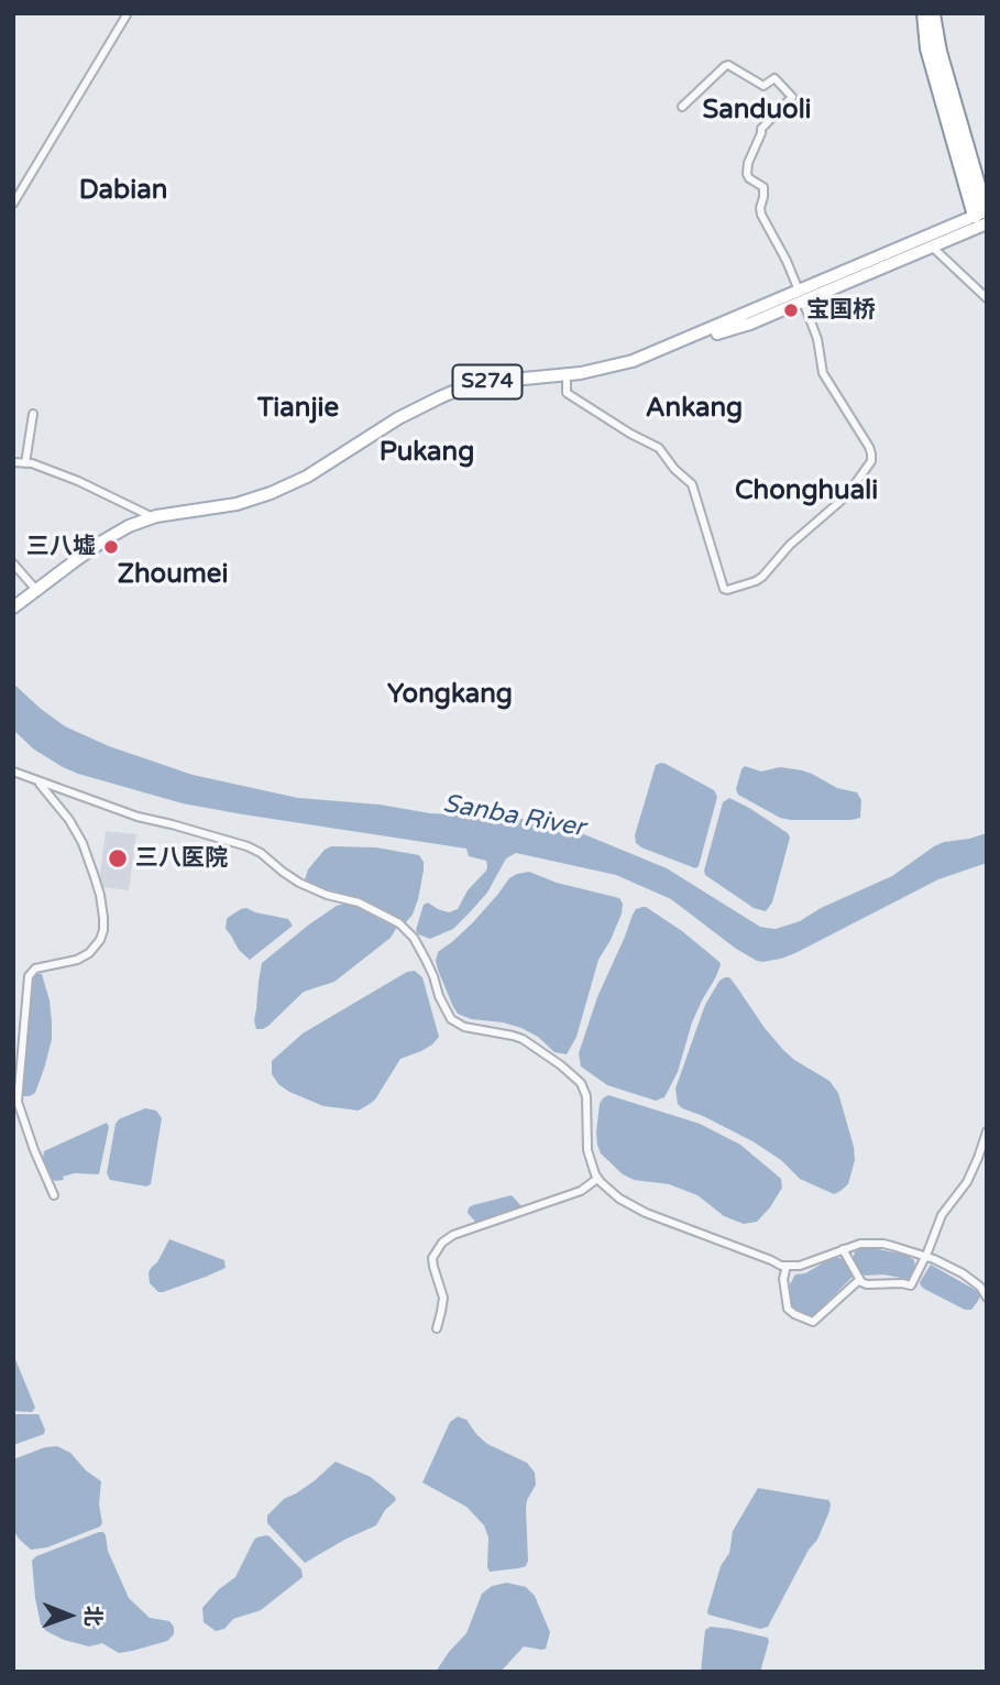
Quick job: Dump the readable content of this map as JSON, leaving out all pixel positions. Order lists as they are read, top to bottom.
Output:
{
  "streets": {
    "main road": ["S274"]
  },
  "districts": [
    "Sanduoli",
    "Dabian",
    "Tianjie",
    "Ankang",
    "Pukang",
    "Chonghuali",
    "Zhoumei",
    "Yongkang"
  ],
  "water": ["Sanba River"],
  "places": ["宝国桥", "三八墟", "三八医院"],
  "north": "right"
}
